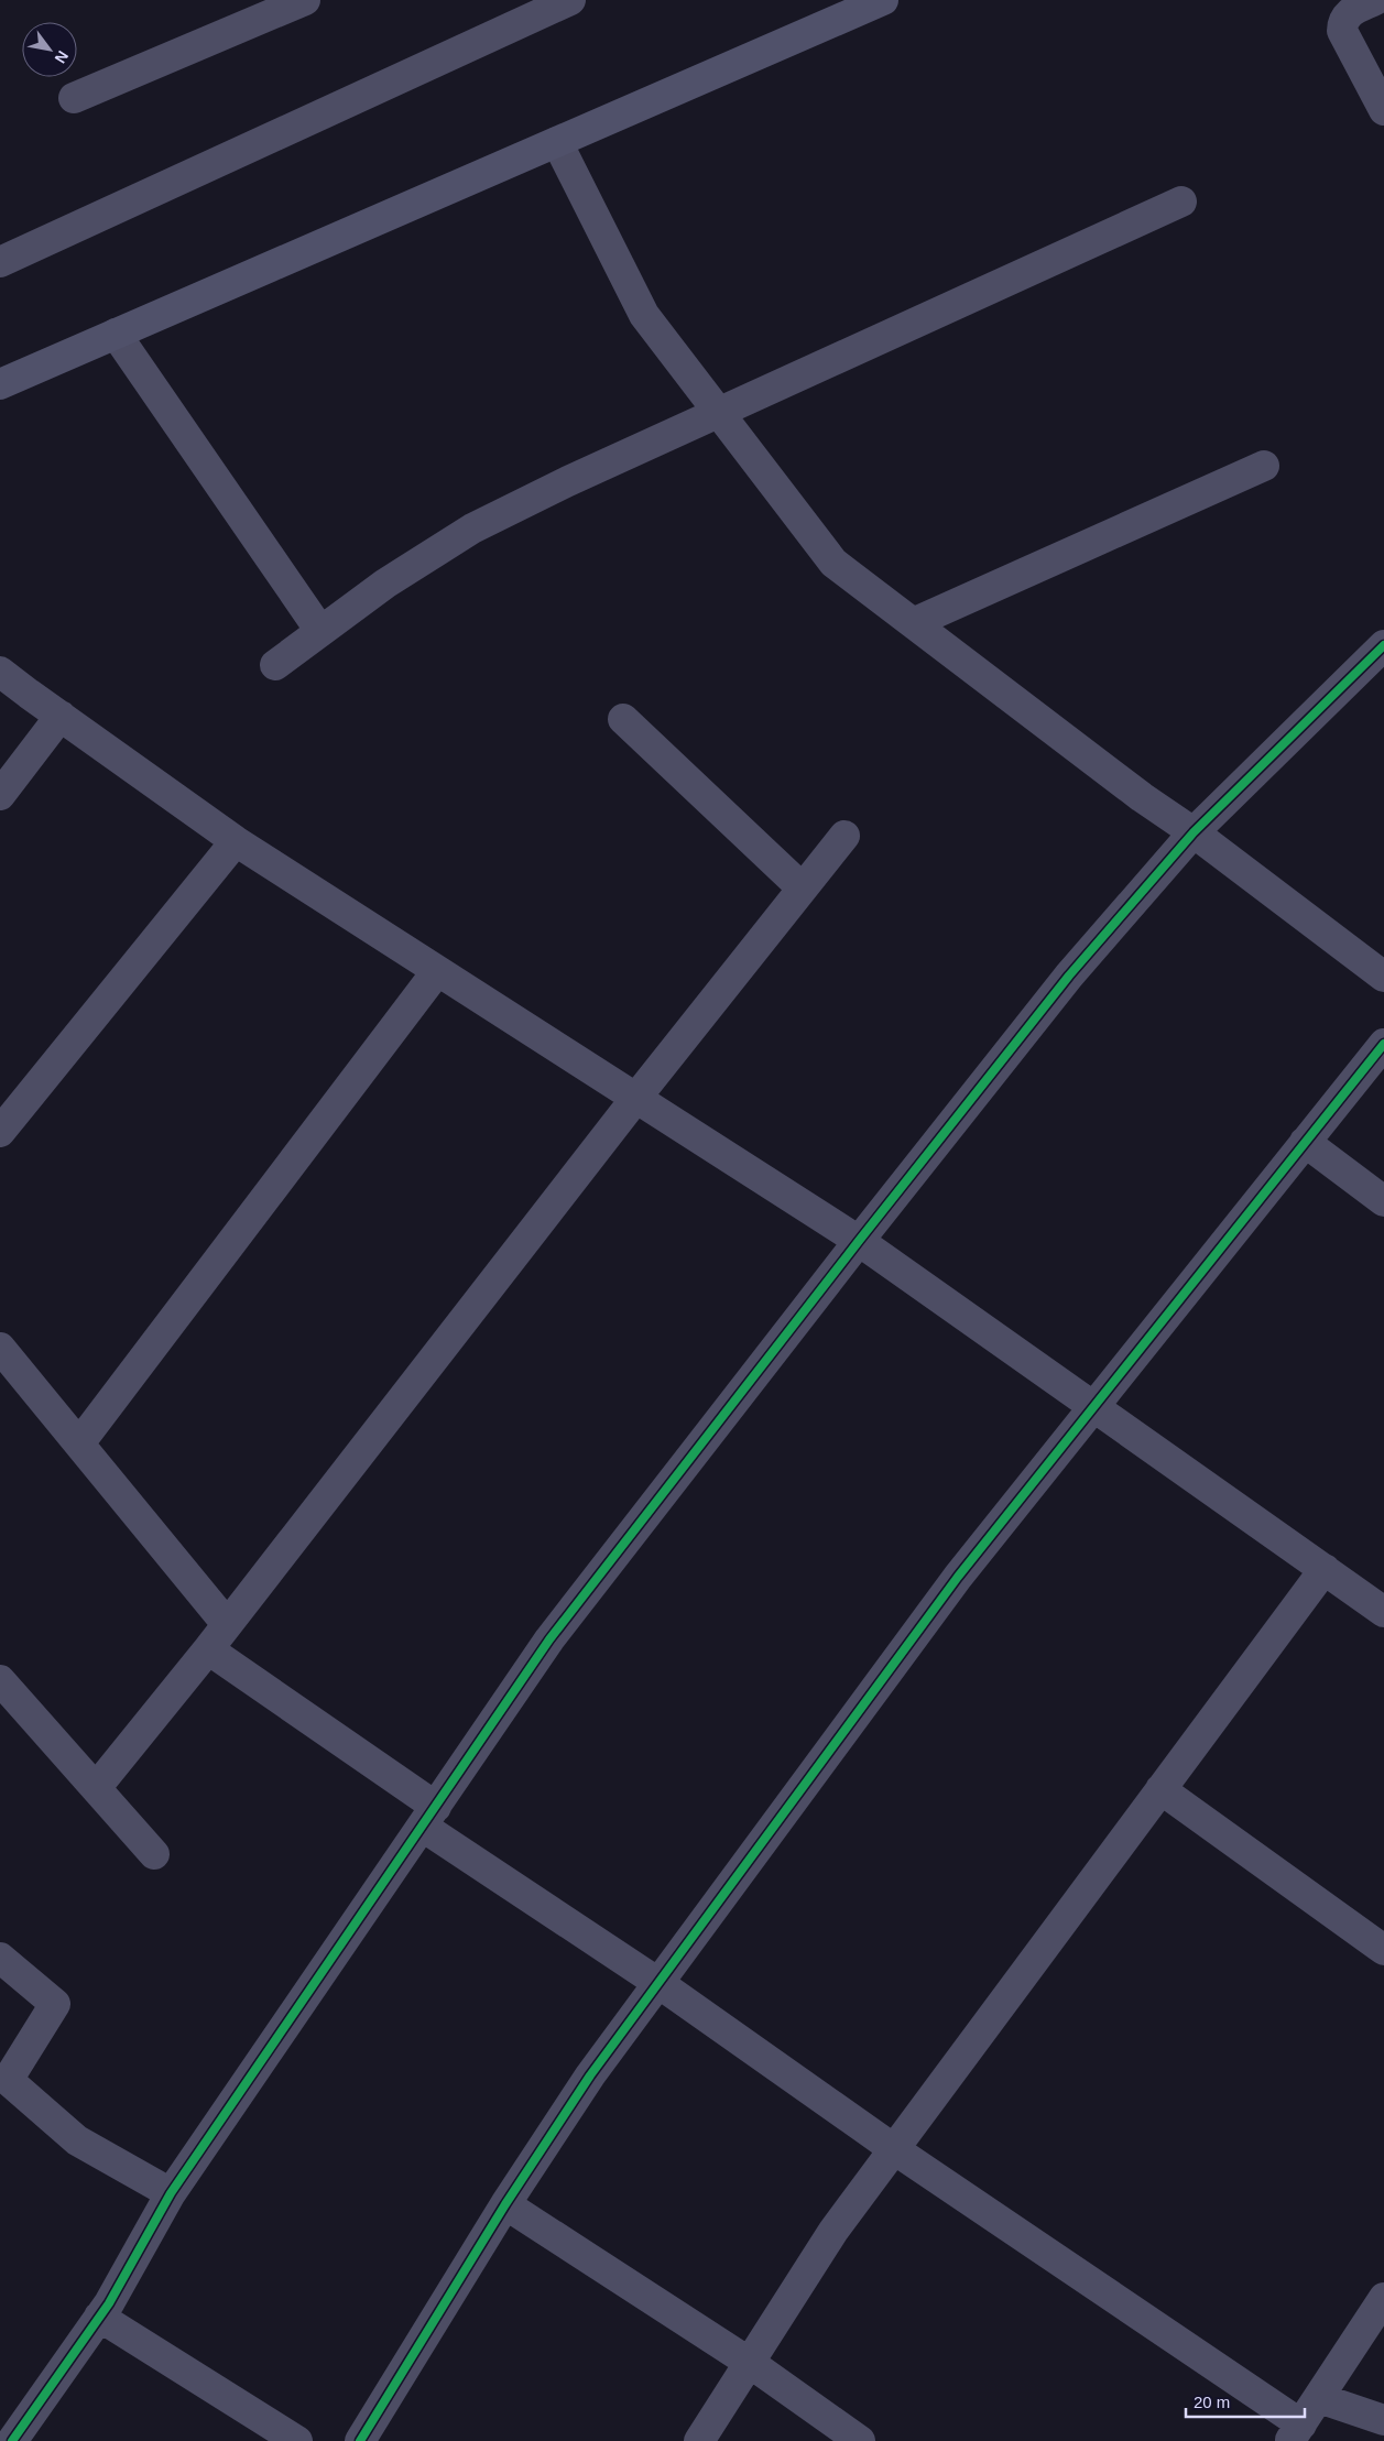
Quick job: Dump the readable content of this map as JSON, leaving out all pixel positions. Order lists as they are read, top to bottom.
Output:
{
  "scale_bar": "20 m",
  "north": "bottom right"
}
